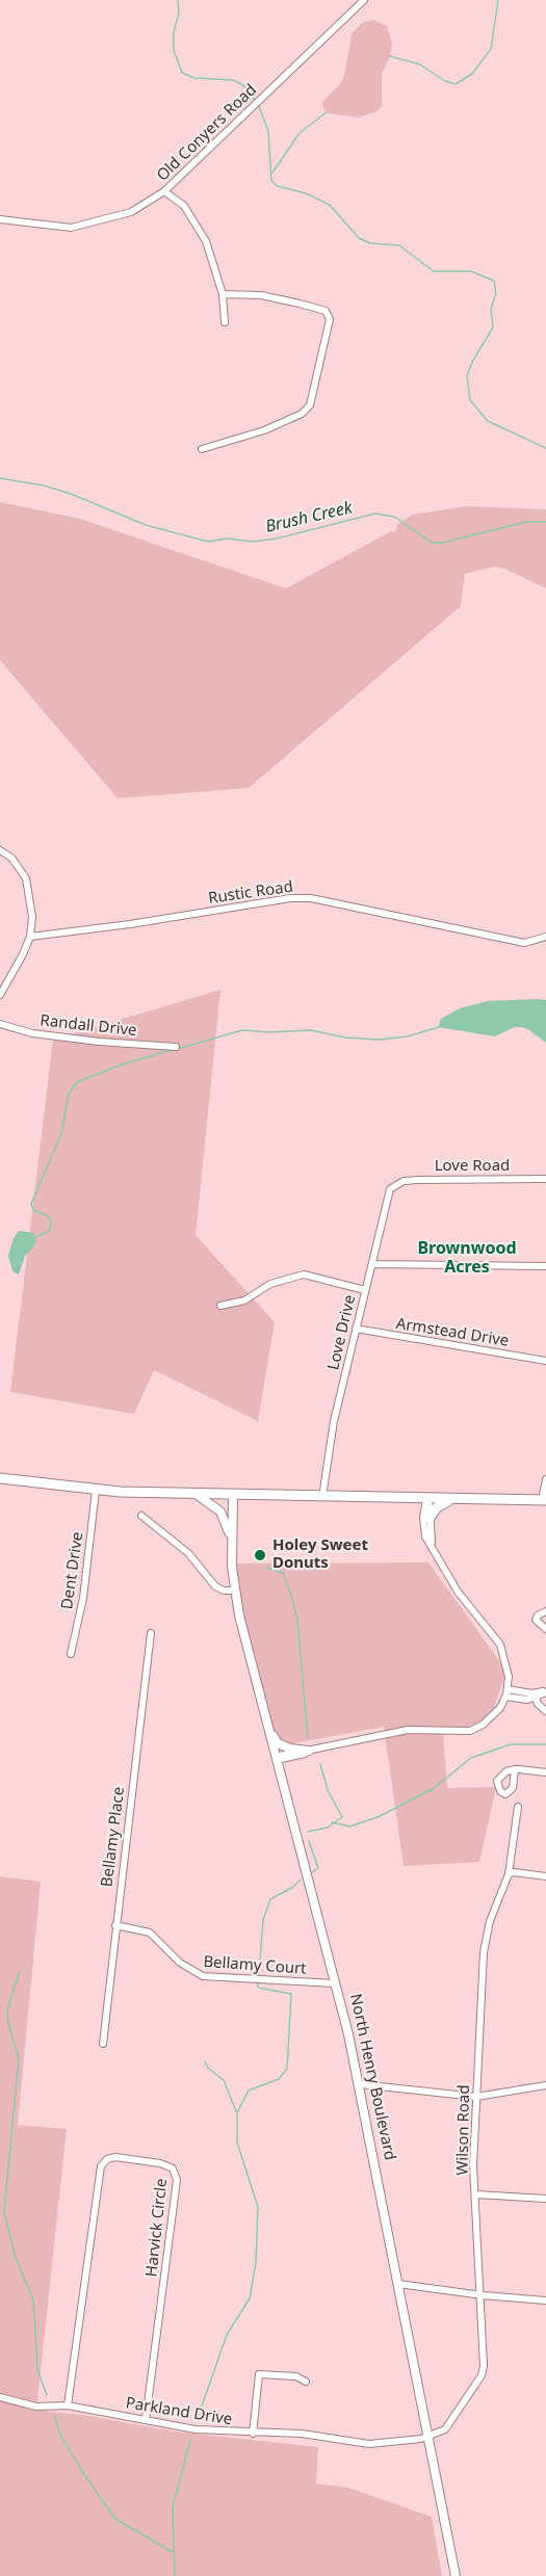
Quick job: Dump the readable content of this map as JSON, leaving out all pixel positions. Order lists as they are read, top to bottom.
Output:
{
  "streets": {
    "main road": ["North Henry Boulevard"],
    "street": [
      "Old Conyers Road",
      "Rustic Road",
      "Randall Drive",
      "Love Road",
      "Love Drive",
      "Armstead Drive",
      "Dent Drive",
      "Bellamy Place",
      "Bellamy Court",
      "Wilson Road",
      "Harvick Circle",
      "Parkland Drive"
    ]
  },
  "crossings": [
    ["Love Road", "Love Drive"],
    ["Love Drive", "Armstead Drive"],
    ["Bellamy Place", "Bellamy Court"],
    ["Bellamy Court", "North Henry Boulevard"],
    ["North Henry Boulevard", "Wilson Road"],
    ["North Henry Boulevard", "Parkland Drive"],
    ["Wilson Road", "Parkland Drive"],
    ["Harvick Circle", "Parkland Drive"]
  ],
  "districts": ["Brownwood Acres"],
  "water": ["Brush Creek"],
  "places": ["Holey Sweet Donuts"]
}
